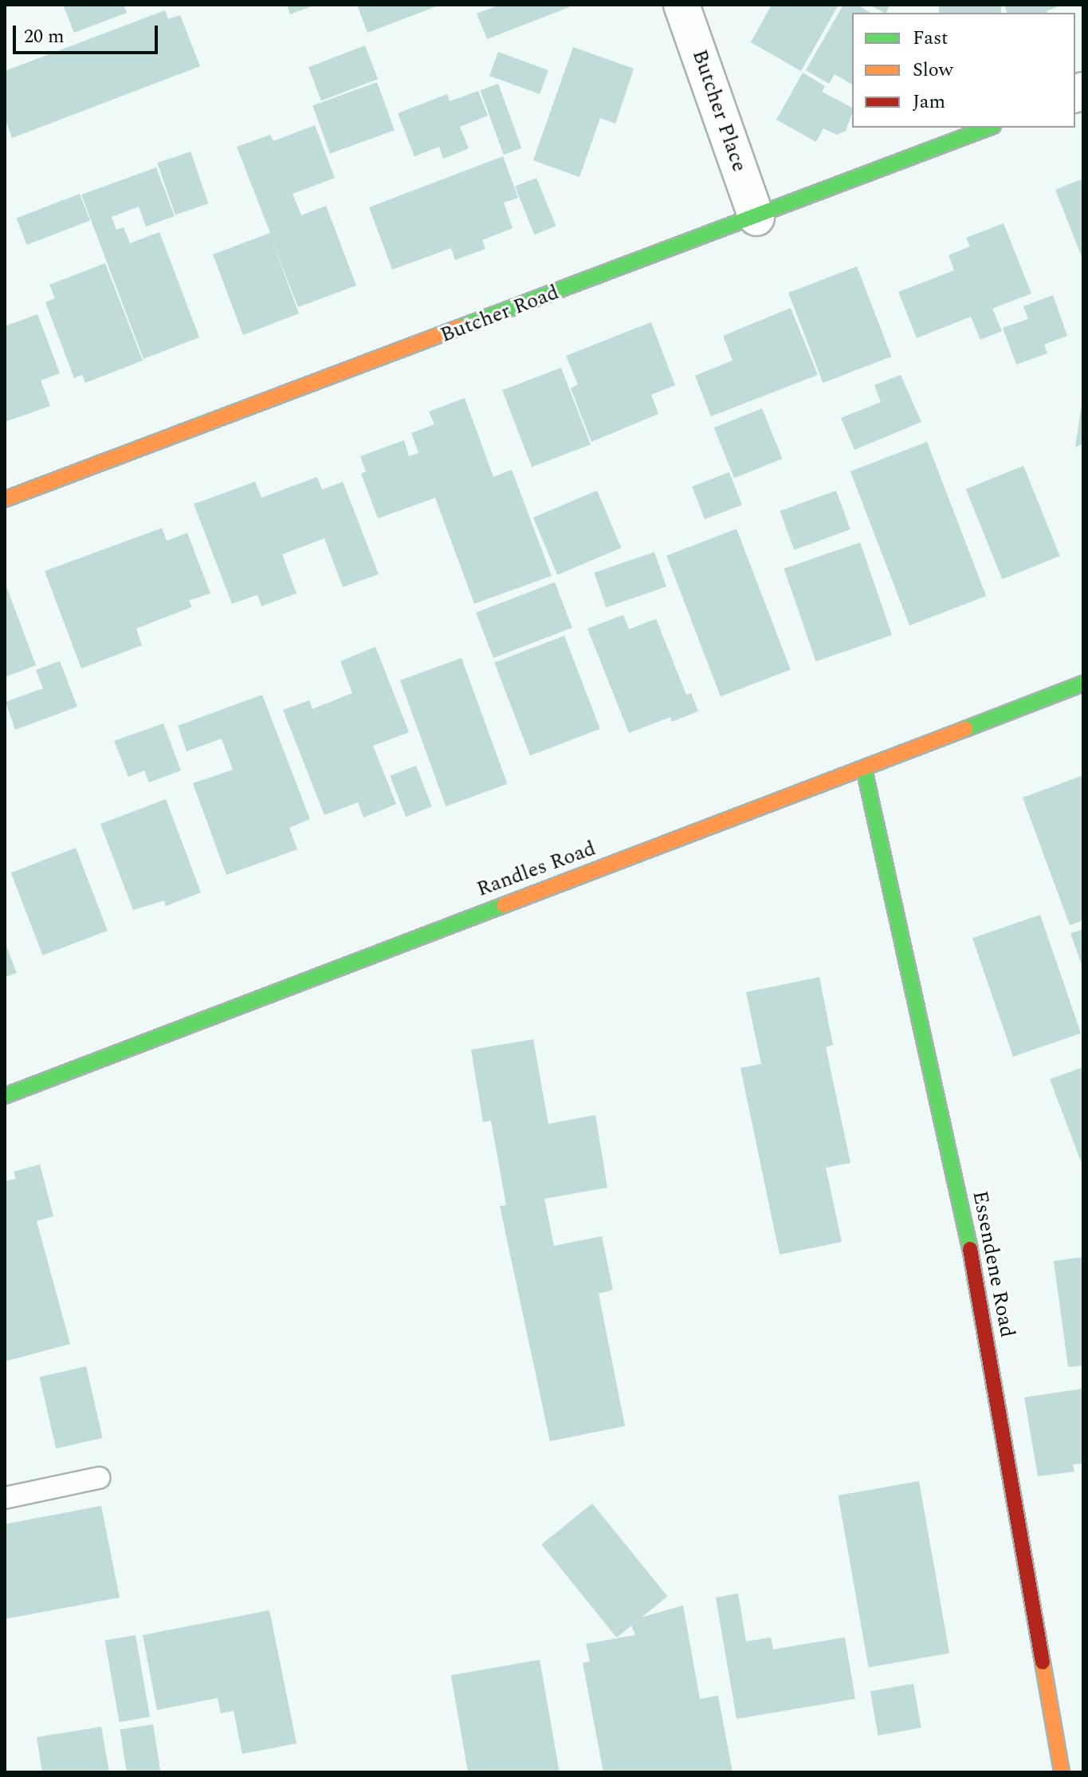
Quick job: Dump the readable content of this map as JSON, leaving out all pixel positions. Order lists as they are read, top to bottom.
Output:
{
  "streets": {
    "street": [
      "Butcher Place",
      "Butcher Road",
      "Randles Road",
      "Essendene Road"
    ]
  },
  "crossings": [
    ["Butcher Place", "Butcher Road"],
    ["Randles Road", "Essendene Road"]
  ],
  "legend": ["Fast", "Slow", "Jam"],
  "scale_bar": "20 m"
}
